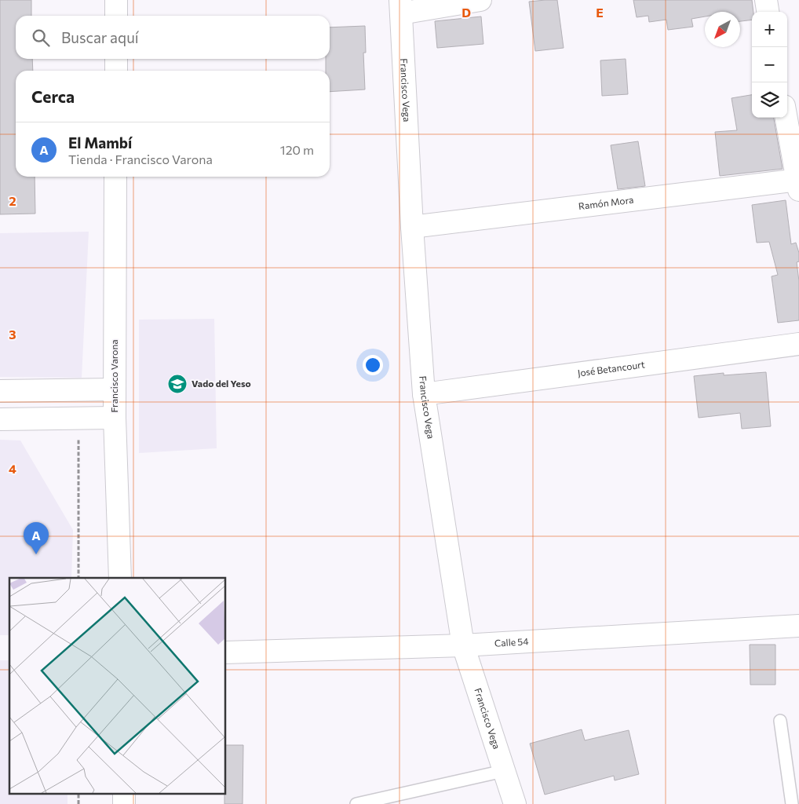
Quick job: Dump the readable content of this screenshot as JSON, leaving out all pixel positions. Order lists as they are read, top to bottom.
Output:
{
  "streets": {
    "street": [
      "Francisco Vega",
      "Ramón Mora",
      "José Betancourt",
      "Francisco Varona",
      "Calle 54"
    ]
  },
  "crossings": [
    ["Francisco Vega", "Ramón Mora"],
    ["Francisco Vega", "José Betancourt"],
    ["Francisco Vega", "Calle 54"]
  ],
  "places": {
    "school or university": ["Vado del Yeso"]
  },
  "north": "bottom left",
  "page": {
    "map_buttons": ["+", "−"],
    "search": "Buscar aquí",
    "heading": "Cerca",
    "list": [
      {
        "mark": "A",
        "name": "El Mambí",
        "note": "Tienda · Francisco Varona",
        "value": "120 m"
      }
    ],
    "pins": "A"
  },
  "grid": {
    "columns": ["D", "E"],
    "rows": ["2", "3", "4"]
  }
}
